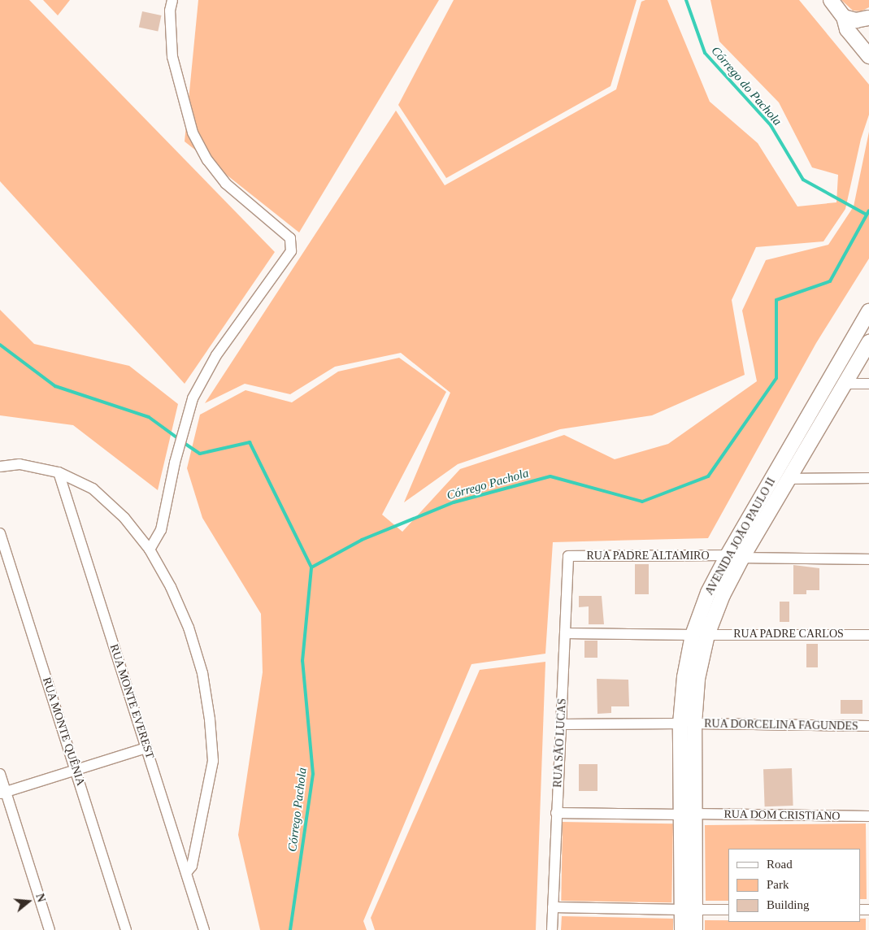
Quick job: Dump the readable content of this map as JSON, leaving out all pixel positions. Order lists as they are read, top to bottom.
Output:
{
  "streets": {
    "street": [
      "AVENIDA JOÃO PAULO II",
      "RUA PADRE ALTAMIRO",
      "RUA PADRE CARLOS",
      "RUA MONTE EVEREST",
      "RUA DORCELINA FAGUNDES",
      "RUA MONTE QUÊNIA",
      "RUA SÃO LUCAS",
      "RUA DOM CRISTIANO"
    ]
  },
  "crossings": [
    ["AVENIDA JOÃO PAULO II", "RUA PADRE ALTAMIRO"],
    ["AVENIDA JOÃO PAULO II", "RUA PADRE CARLOS"],
    ["AVENIDA JOÃO PAULO II", "RUA DORCELINA FAGUNDES"],
    ["AVENIDA JOÃO PAULO II", "RUA DOM CRISTIANO"],
    ["RUA PADRE ALTAMIRO", "RUA SÃO LUCAS"],
    ["RUA DORCELINA FAGUNDES", "RUA SÃO LUCAS"],
    ["RUA SÃO LUCAS", "RUA DOM CRISTIANO"]
  ],
  "water": ["Córrego do Pachola", "Córrego Pachola"],
  "legend": ["Road", "Park", "Building"],
  "north": "right"
}
